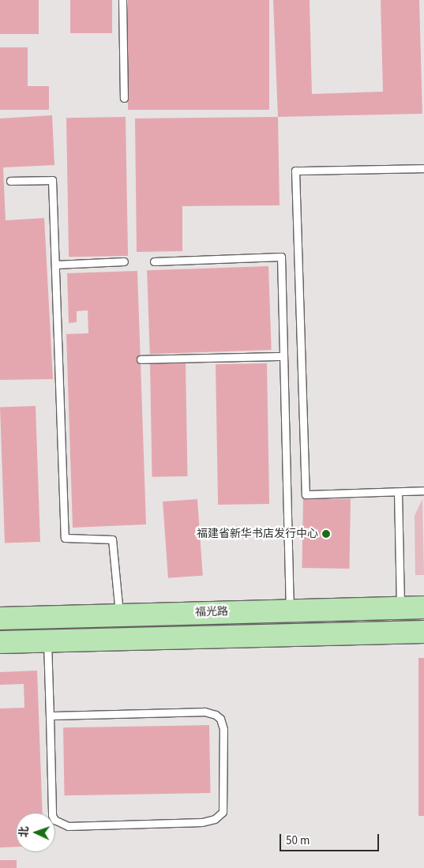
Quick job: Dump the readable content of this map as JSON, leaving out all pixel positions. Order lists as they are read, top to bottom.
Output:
{
  "streets": {
    "main road": ["福光路"]
  },
  "places": ["福建省新华书店发行中心"],
  "scale_bar": "50 m",
  "north": "left"
}
